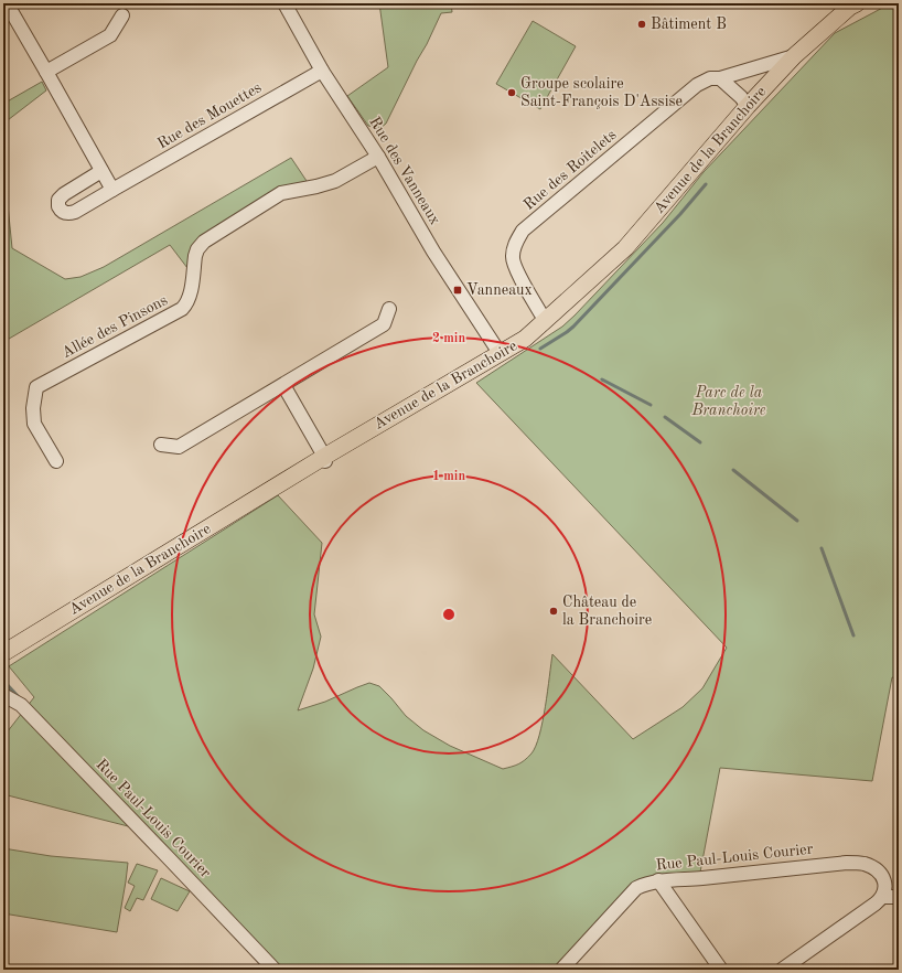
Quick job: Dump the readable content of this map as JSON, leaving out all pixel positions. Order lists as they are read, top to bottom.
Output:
{
  "streets": {
    "main road": ["Avenue de la Branchoire"],
    "street": [
      "Rue des Mouettes",
      "Rue des Roitelets",
      "Rue des Vanneaux",
      "Allée des Pinsons",
      "Rue Paul-Louis Courier"
    ]
  },
  "crossings": [
    ["Rue des Mouettes", "Rue des Vanneaux"],
    ["Avenue de la Branchoire", "Rue des Roitelets"],
    ["Avenue de la Branchoire", "Rue des Vanneaux"],
    ["Rue des Vanneaux", "Allée des Pinsons"]
  ],
  "parks": ["Parc de la Branchoire"],
  "places": {
    "other": ["Bâtiment B", "Groupe scolaire Saint-François D'Assise", "Château de la Branchoire"],
    "transit": ["Vanneaux"]
  },
  "rings": ["2 min", "1 min"]
}
